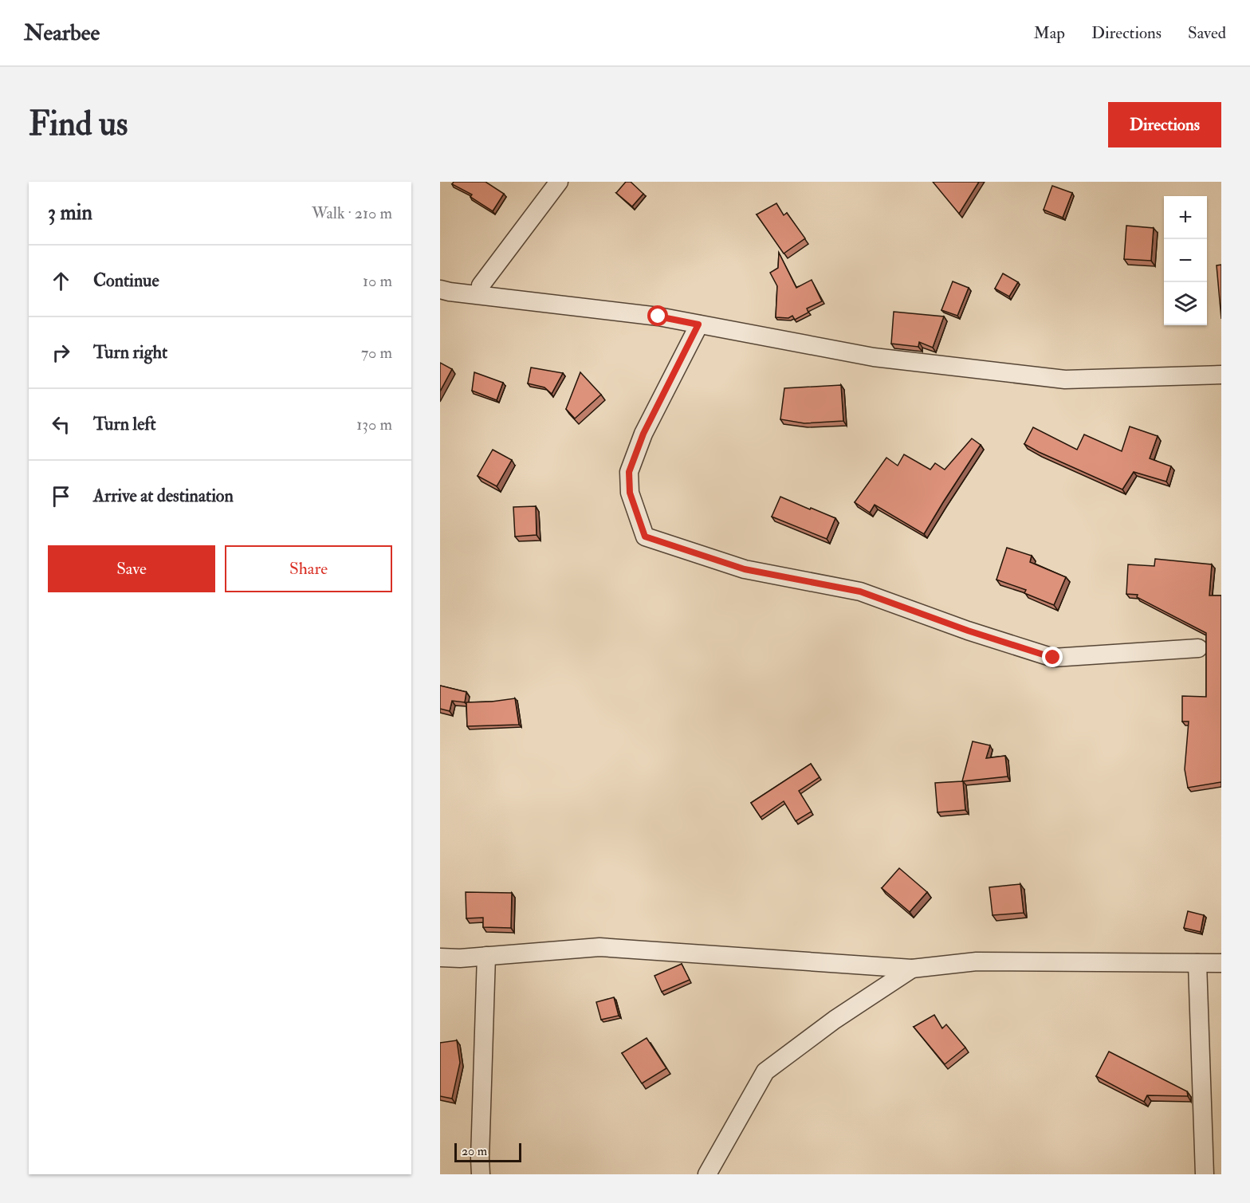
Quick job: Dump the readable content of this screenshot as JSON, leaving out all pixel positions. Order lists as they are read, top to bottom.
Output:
{
  "scale_bar": "20 m",
  "page": {
    "header": "Nearbee",
    "nav": ["Map", "Directions", "Saved"],
    "buttons": [
      "Directions",
      ["Save", "Share"]
    ],
    "title": "Find us",
    "heading": ["3 min", "Walk · 210 m"],
    "map_buttons": ["+", "−"],
    "list": [
      ["Continue", "10 m"],
      ["Turn right", "70 m"],
      ["Turn left", "130 m"],
      "Arrive at destination"
    ],
    "scale": "20 m"
  }
}
